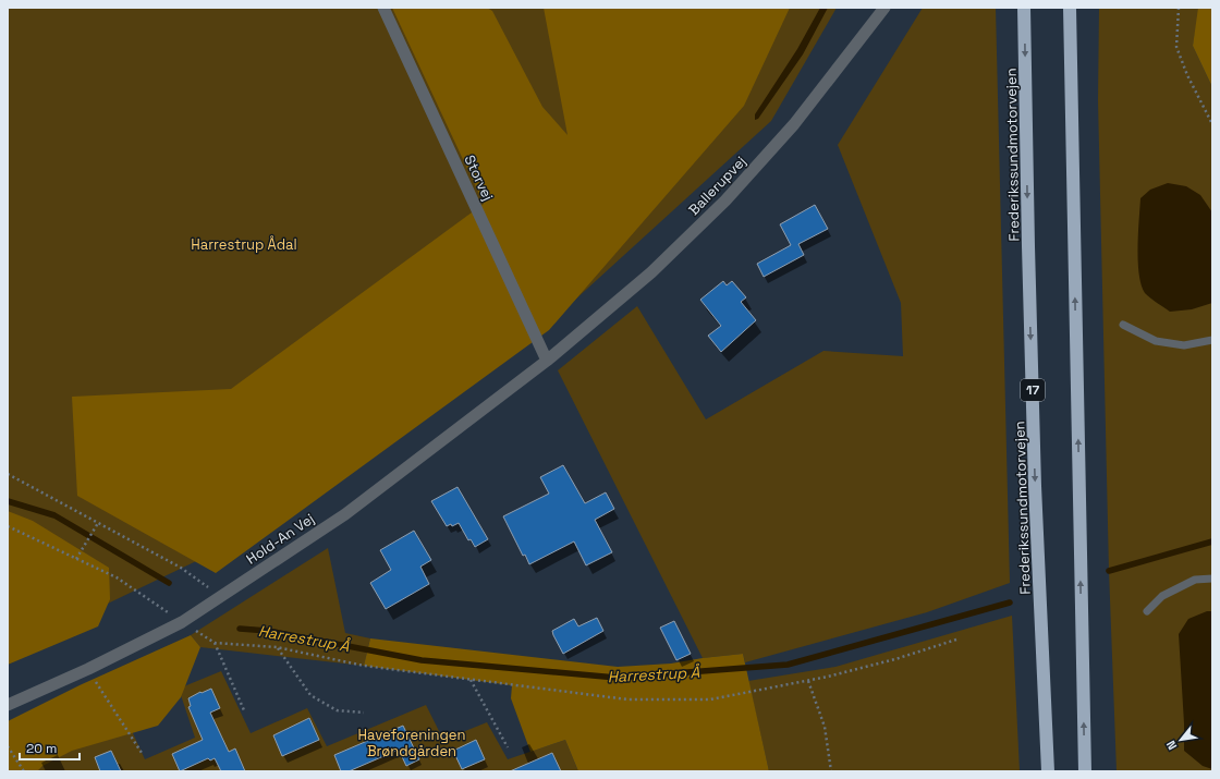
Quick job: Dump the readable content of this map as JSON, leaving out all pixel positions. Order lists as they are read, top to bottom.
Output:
{
  "streets": {
    "highway": ["Frederikssundmotorvejen", "17"],
    "street": ["Storvej", "Ballerupvej", "Hold-An Vej"]
  },
  "crossings": [
    ["Storvej", "Ballerupvej"],
    ["Storvej", "Hold-An Vej"],
    ["Ballerupvej", "Hold-An Vej"]
  ],
  "water": ["Harrestrup Å"],
  "parks": ["Harrestrup Ådal", "Haveforeningen Brøndgården"],
  "scale_bar": "20 m",
  "north": "bottom left"
}
